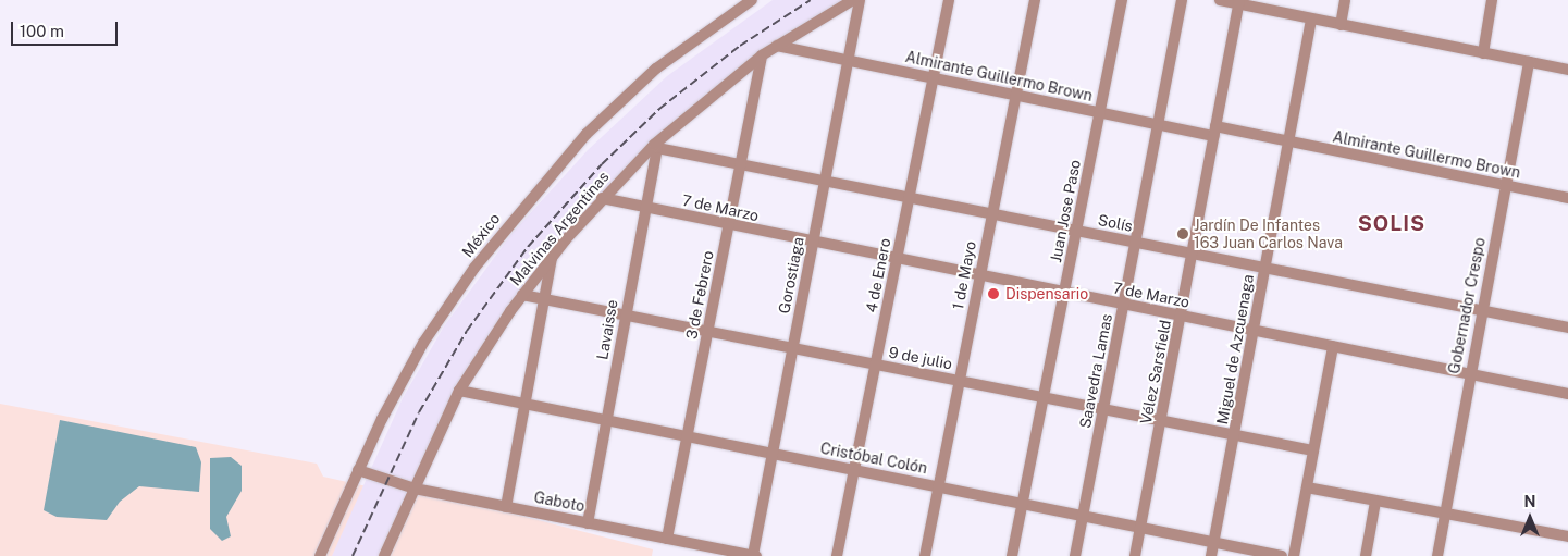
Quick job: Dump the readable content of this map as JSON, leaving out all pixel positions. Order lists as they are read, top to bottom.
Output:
{
  "streets": {
    "street": [
      "Almirante Guillermo Brown",
      "7 de Marzo",
      "Juan Jose Paso",
      "Solís",
      "Malvinas Argentinas",
      "México",
      "Gorostiaga",
      "4 de Enero",
      "1 de Mayo",
      "3 de Febrero",
      "Gobernador Crespo",
      "Lavaisse",
      "Miguel de Azcuenaga",
      "9 de julio",
      "Saavedra Lamas",
      "Vélez Sarsfield",
      "Cristóbal Colón",
      "Gaboto"
    ]
  },
  "crossings": [
    ["Almirante Guillermo Brown", "Juan Jose Paso"],
    ["Almirante Guillermo Brown", "Malvinas Argentinas"],
    ["Almirante Guillermo Brown", "Gorostiaga"],
    ["Almirante Guillermo Brown", "4 de Enero"],
    ["Almirante Guillermo Brown", "1 de Mayo"],
    ["Almirante Guillermo Brown", "Gobernador Crespo"],
    ["Almirante Guillermo Brown", "Miguel de Azcuenaga"],
    ["Almirante Guillermo Brown", "Saavedra Lamas"],
    ["Almirante Guillermo Brown", "Vélez Sarsfield"],
    ["7 de Marzo", "Juan Jose Paso"],
    ["7 de Marzo", "Malvinas Argentinas"],
    ["7 de Marzo", "Gorostiaga"],
    ["7 de Marzo", "4 de Enero"],
    ["7 de Marzo", "1 de Mayo"],
    ["7 de Marzo", "3 de Febrero"],
    ["7 de Marzo", "Gobernador Crespo"],
    ["7 de Marzo", "Lavaisse"],
    ["7 de Marzo", "Miguel de Azcuenaga"],
    ["7 de Marzo", "Saavedra Lamas"],
    ["7 de Marzo", "Vélez Sarsfield"],
    ["Juan Jose Paso", "Solís"],
    ["Juan Jose Paso", "9 de julio"],
    ["Juan Jose Paso", "Cristóbal Colón"],
    ["Solís", "Malvinas Argentinas"],
    ["Solís", "Gorostiaga"],
    ["Solís", "4 de Enero"],
    ["Solís", "1 de Mayo"],
    ["Solís", "3 de Febrero"],
    ["Solís", "Gobernador Crespo"],
    ["Solís", "Lavaisse"],
    ["Solís", "Miguel de Azcuenaga"],
    ["Solís", "Saavedra Lamas"],
    ["Solís", "Vélez Sarsfield"],
    ["Malvinas Argentinas", "3 de Febrero"],
    ["Malvinas Argentinas", "Lavaisse"],
    ["Malvinas Argentinas", "9 de julio"],
    ["Malvinas Argentinas", "Cristóbal Colón"],
    ["Malvinas Argentinas", "Gaboto"],
    ["México", "Gaboto"],
    ["Gorostiaga", "9 de julio"],
    ["Gorostiaga", "Cristóbal Colón"],
    ["Gorostiaga", "Gaboto"],
    ["4 de Enero", "9 de julio"],
    ["4 de Enero", "Cristóbal Colón"],
    ["1 de Mayo", "9 de julio"],
    ["1 de Mayo", "Cristóbal Colón"],
    ["3 de Febrero", "9 de julio"],
    ["3 de Febrero", "Cristóbal Colón"],
    ["3 de Febrero", "Gaboto"],
    ["Lavaisse", "9 de julio"],
    ["Lavaisse", "Cristóbal Colón"],
    ["Lavaisse", "Gaboto"],
    ["Miguel de Azcuenaga", "9 de julio"],
    ["Miguel de Azcuenaga", "Cristóbal Colón"],
    ["9 de julio", "Saavedra Lamas"],
    ["9 de julio", "Vélez Sarsfield"],
    ["Saavedra Lamas", "Cristóbal Colón"],
    ["Vélez Sarsfield", "Cristóbal Colón"]
  ],
  "districts": ["SOLIS"],
  "places": ["Jardín De Infantes 163 Juan Carlos Nava", "Dispensario"],
  "scale_bar": "100 m",
  "north": "top"
}
